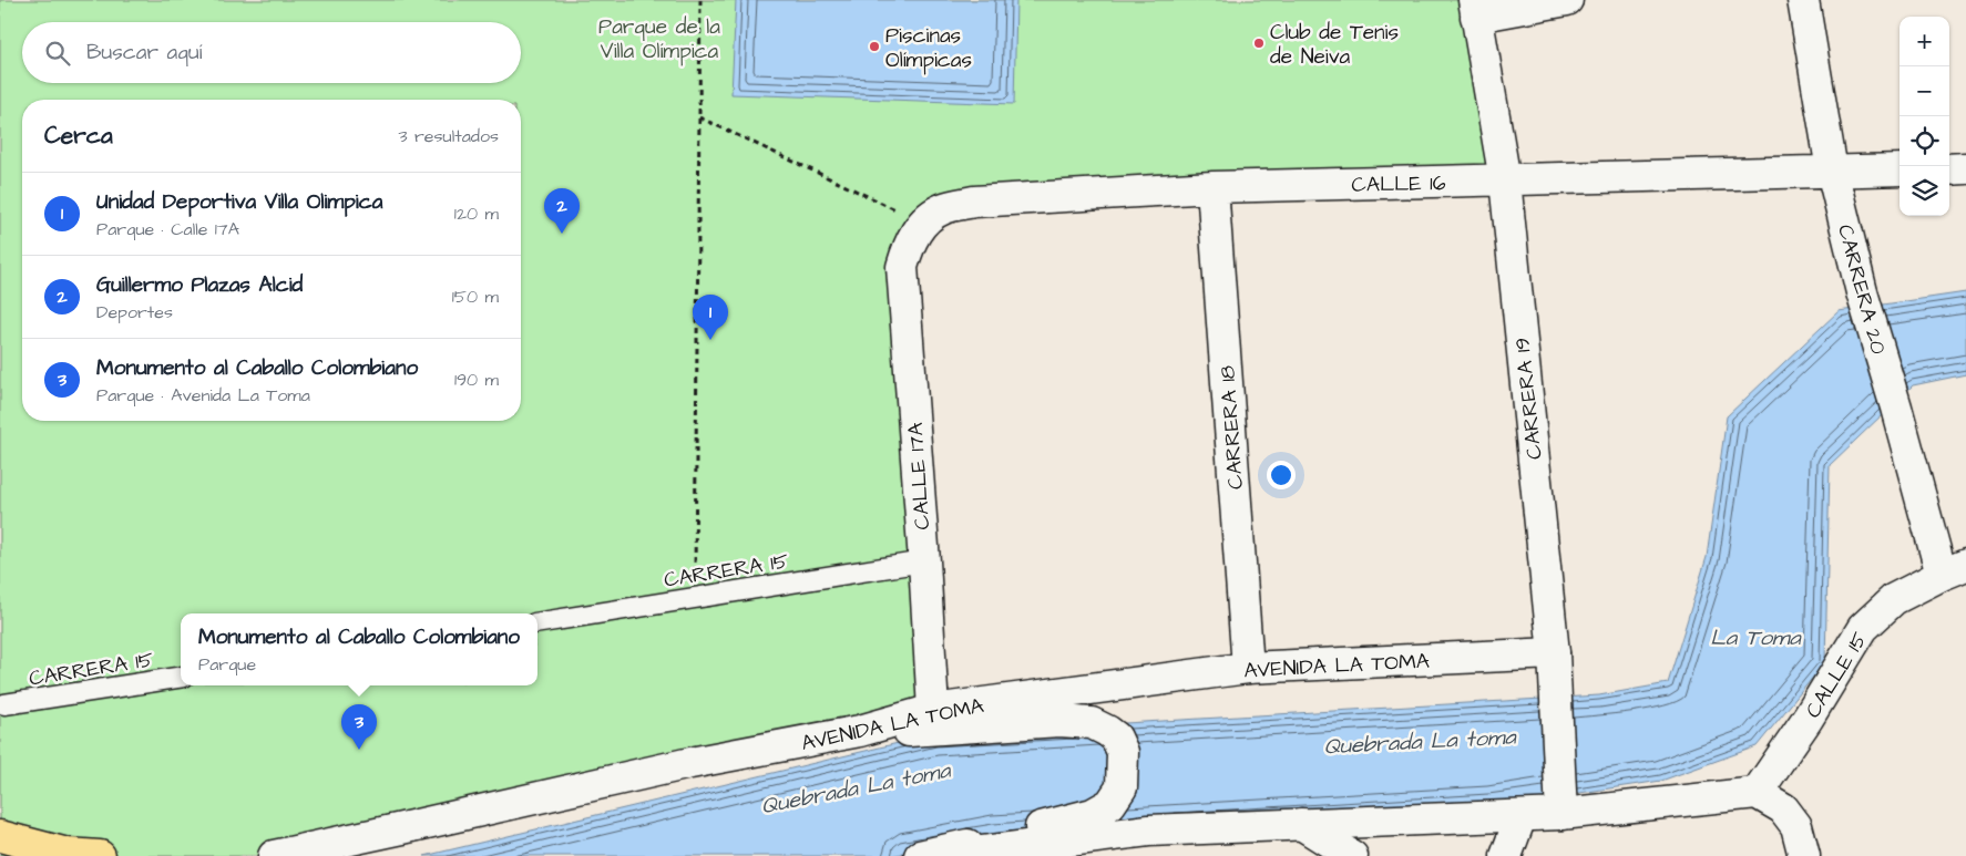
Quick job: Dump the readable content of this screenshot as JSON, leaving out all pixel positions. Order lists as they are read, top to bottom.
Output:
{
  "streets": {
    "street": [
      "CALLE 16",
      "CARRERA 20",
      "CARRERA 19",
      "CARRERA 18",
      "CALLE 17A",
      "AVENIDA LA TOMA",
      "CALLE 15"
    ],
    "lane": ["CARRERA 15"]
  },
  "crossings": [
    ["CALLE 16", "CARRERA 20"],
    ["CALLE 16", "CARRERA 19"],
    ["CALLE 16", "CARRERA 18"],
    ["CALLE 16", "CALLE 17A"],
    ["CARRERA 20", "CALLE 15"],
    ["CARRERA 19", "AVENIDA LA TOMA"],
    ["CARRERA 18", "AVENIDA LA TOMA"],
    ["CALLE 17A", "CARRERA 15"],
    ["CALLE 17A", "AVENIDA LA TOMA"]
  ],
  "water": ["La Toma", "Quebrada La toma"],
  "parks": ["Parque de la Villa Olímpica"],
  "places": ["Club de Tenis de Neiva", "Piscinas Olímpicas"],
  "page": {
    "map_buttons": ["+", "−"],
    "search": "Buscar aquí",
    "heading": ["Cerca", "3 resultados"],
    "list": [
      {
        "mark": "1",
        "name": "Unidad Deportiva Villa Olimpica",
        "note": "Parque · Calle 17A",
        "value": "120 m"
      },
      {
        "mark": "2",
        "name": "Guillermo Plazas Alcid",
        "note": "Deportes",
        "value": "150 m"
      },
      {
        "mark": "3",
        "name": "Monumento al Caballo Colombiano",
        "note": "Parque · Avenida La Toma",
        "value": "190 m"
      }
    ],
    "pins": ["2", "1", "3"],
    "popup": ["Monumento al Caballo Colombiano", "Parque"]
  }
}
